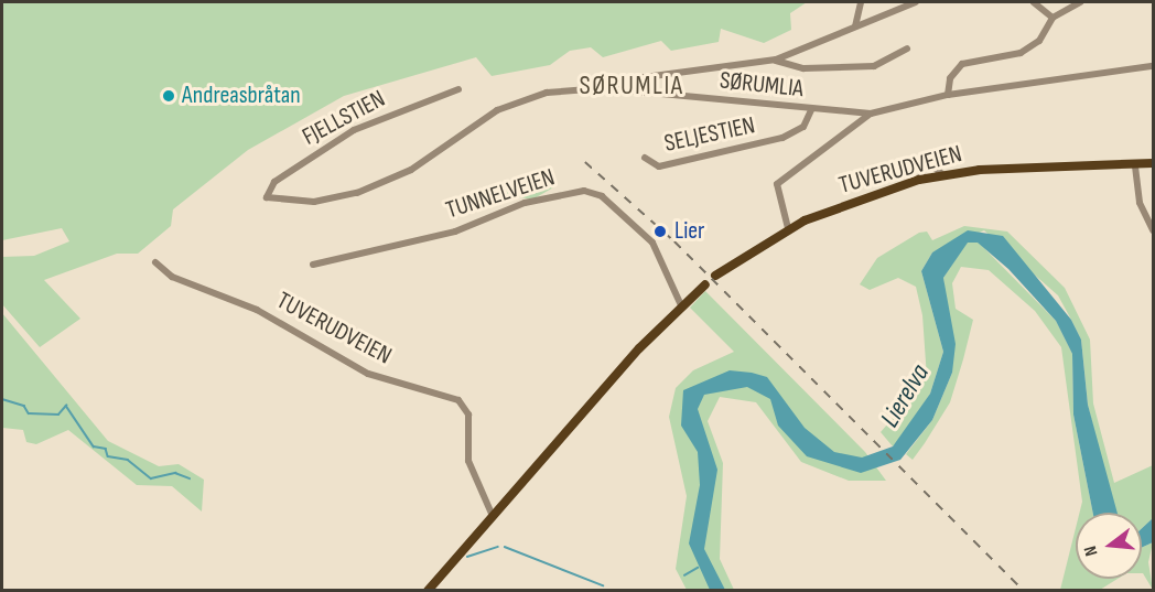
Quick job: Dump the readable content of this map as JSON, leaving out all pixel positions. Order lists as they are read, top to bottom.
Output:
{
  "streets": {
    "main road": ["TUVERUDVEIEN"],
    "street": [
      "SØRUMLIA",
      "FJELLSTIEN",
      "SELJESTIEN",
      "TUNNELVEIEN"
    ]
  },
  "crossings": [
    ["SØRUMLIA", "FJELLSTIEN"],
    ["SØRUMLIA", "SELJESTIEN"]
  ],
  "districts": ["SØRUMLIA"],
  "water": ["Lierelva"],
  "places": ["Andreasbråtan", "Lier"],
  "north": "left"
}
